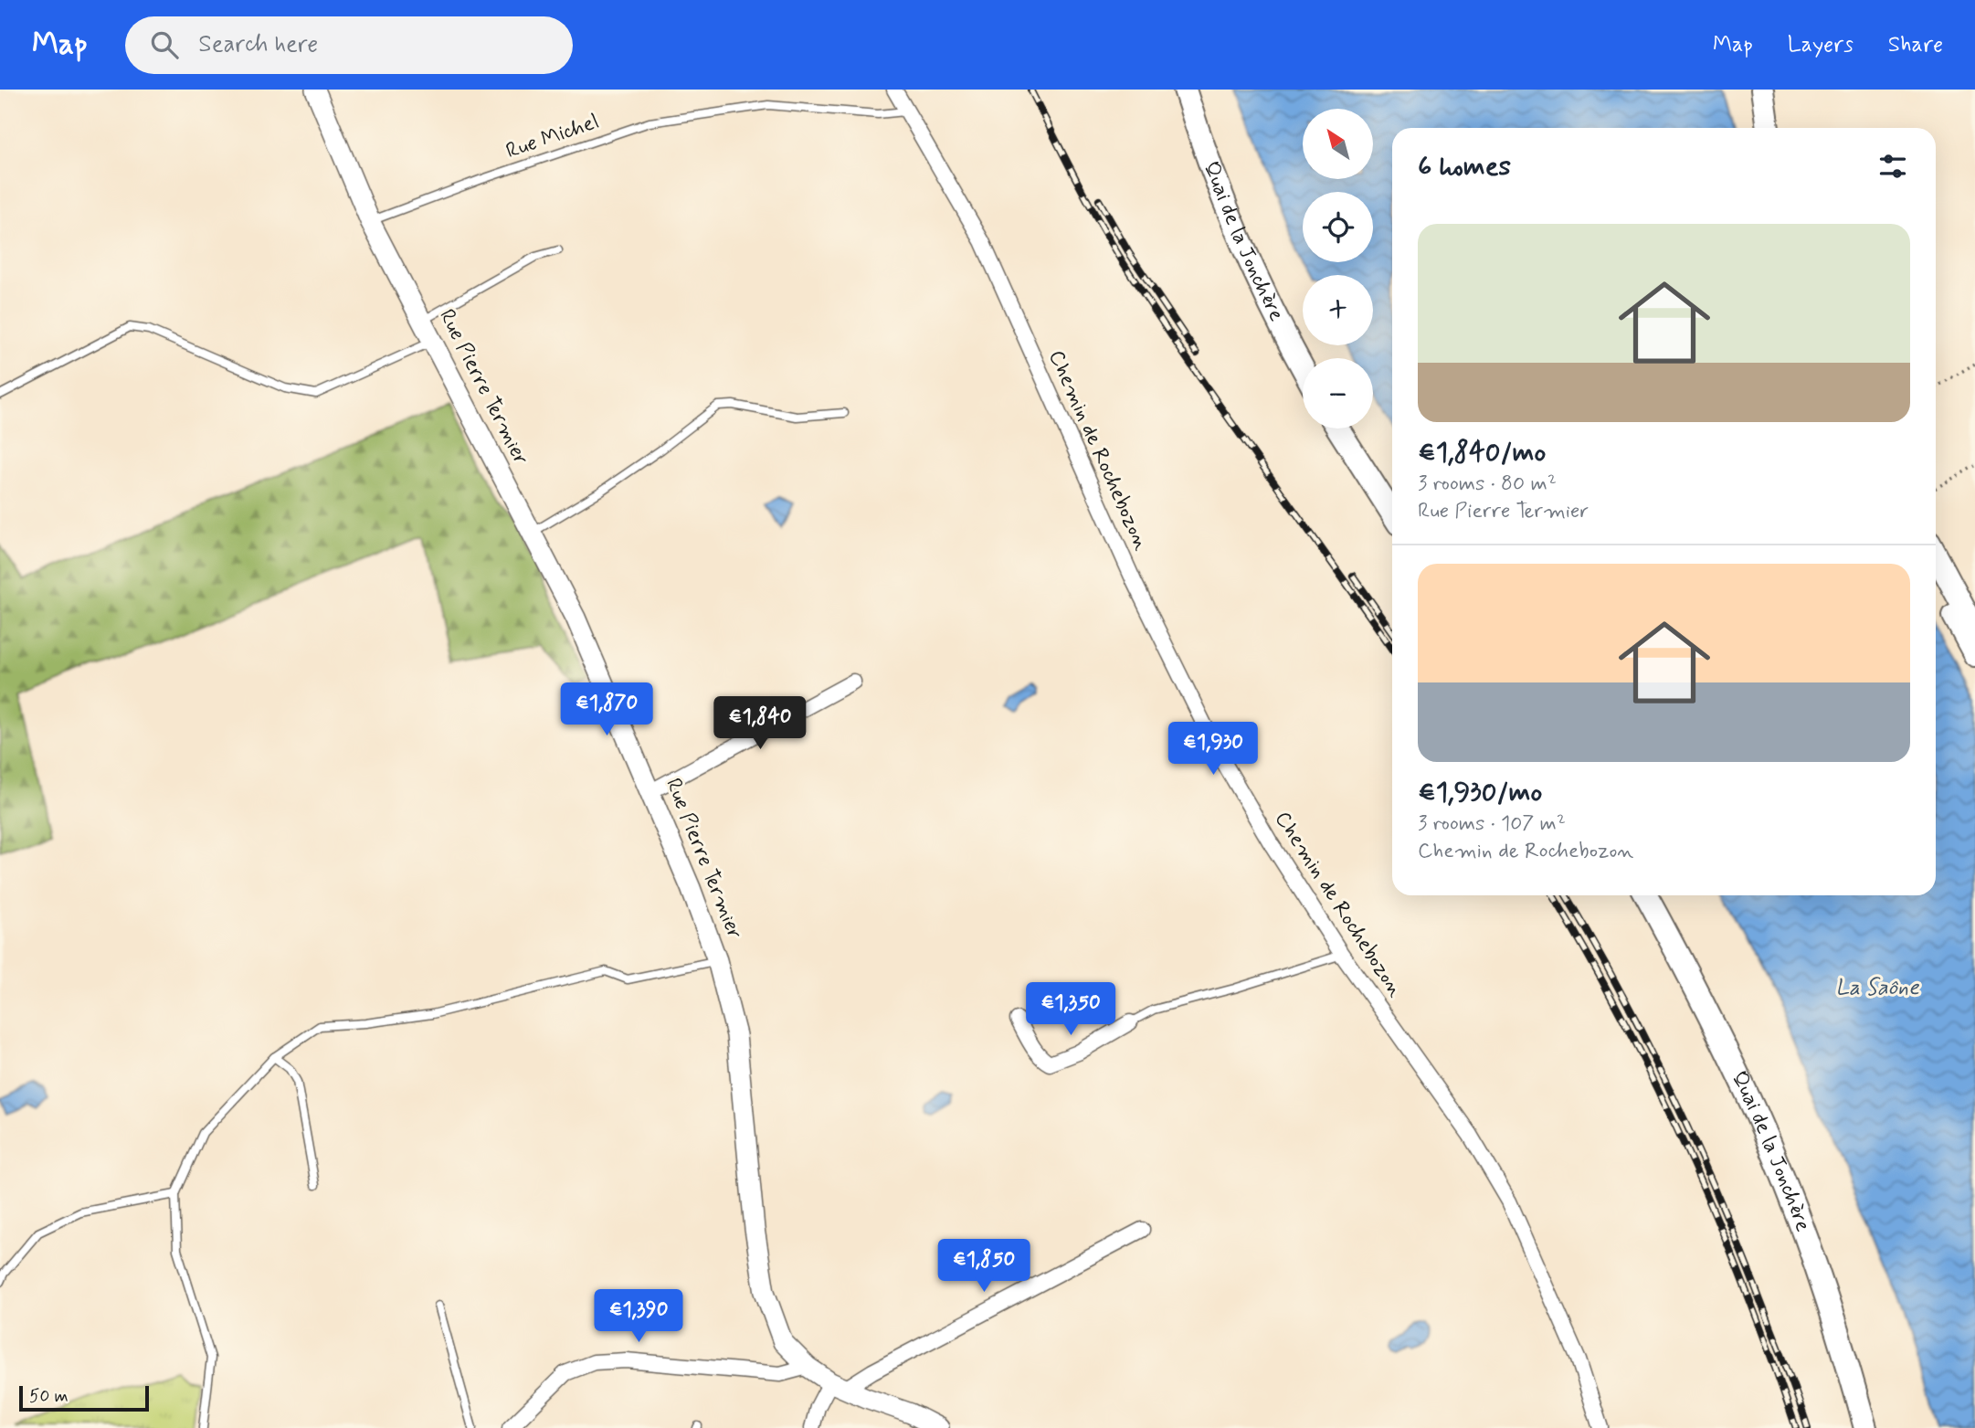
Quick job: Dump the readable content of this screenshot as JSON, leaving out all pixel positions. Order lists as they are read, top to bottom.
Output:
{
  "streets": {
    "main road": ["Quai de la Jonchère"],
    "street": ["Rue Pierre Termier", "Chemin de Rochebozon"],
    "lane": ["Rue Michel"]
  },
  "crossings": [
    ["Rue Michel", "Rue Pierre Termier"],
    ["Rue Michel", "Chemin de Rochebozon"]
  ],
  "water": ["La Saône"],
  "scale_bar": "50 m",
  "north": "top left",
  "page": {
    "header": "Map",
    "search": "Search here",
    "nav": ["Map", "Layers", "Share"],
    "map_buttons": ["+", "−"],
    "heading": "6 homes",
    "list": [
      {
        "name": "€1,840/mo",
        "note": "3 rooms · 80 m² · Rue Pierre Termier"
      },
      {
        "name": "€1,930/mo",
        "note": "3 rooms · 107 m² · Chemin de Rochebozon"
      }
    ],
    "price": [
      "€1,870",
      "€1,840",
      "€1,930",
      "€1,350",
      "€1,850",
      "€1,390"
    ],
    "scale": "50 m"
  }
}
